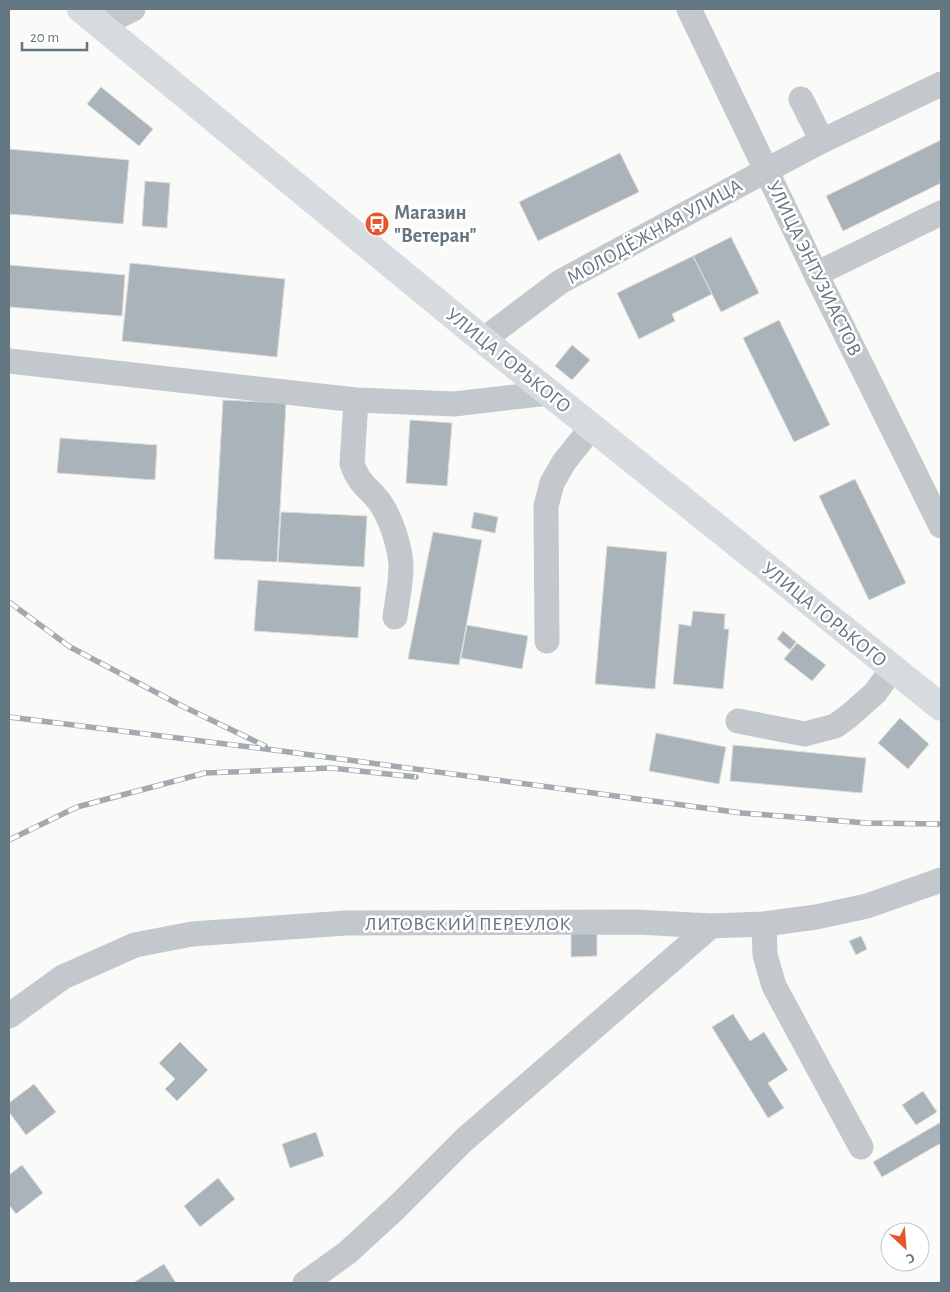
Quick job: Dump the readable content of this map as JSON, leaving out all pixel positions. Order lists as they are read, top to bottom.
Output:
{
  "streets": {
    "main road": ["УЛИЦА ГОРЬКОГО"],
    "street": ["МОЛОДЁЖНАЯ УЛИЦА", "УЛИЦА ЭНТУЗИАСТОВ", "ЛИТОВСКИЙ ПЕРЕУЛОК"]
  },
  "crossings": [
    ["МОЛОДЁЖНАЯ УЛИЦА", "УЛИЦА ЭНТУЗИАСТОВ"],
    ["МОЛОДЁЖНАЯ УЛИЦА", "УЛИЦА ГОРЬКОГО"]
  ],
  "places": {
    "bus stop": ["Магазин \"Ветеран\""]
  },
  "scale_bar": "20 m",
  "north": "bottom right"
}
